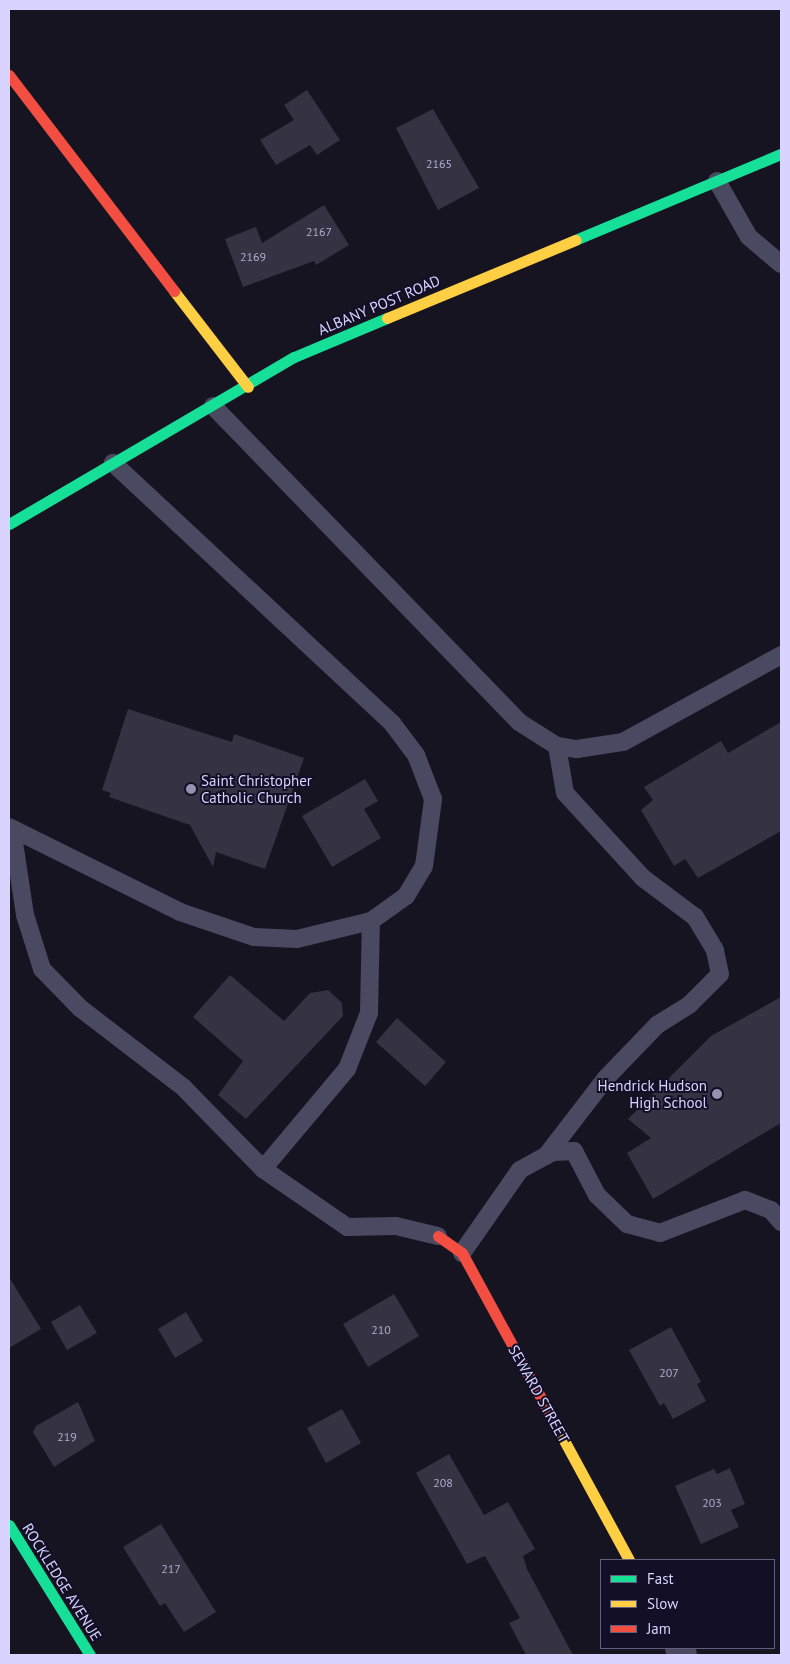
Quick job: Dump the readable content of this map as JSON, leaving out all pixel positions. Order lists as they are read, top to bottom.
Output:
{
  "streets": {
    "street": ["ALBANY POST ROAD", "SEWARD STREET", "ROCKLEDGE AVENUE"]
  },
  "places": ["Saint Christopher Catholic Church", "Hendrick Hudson High School"],
  "house_numbers": [
    "2165",
    "2167",
    "2169",
    "210",
    "207",
    "219",
    "208",
    "203",
    "217"
  ],
  "legend": ["Fast", "Slow", "Jam"]
}
